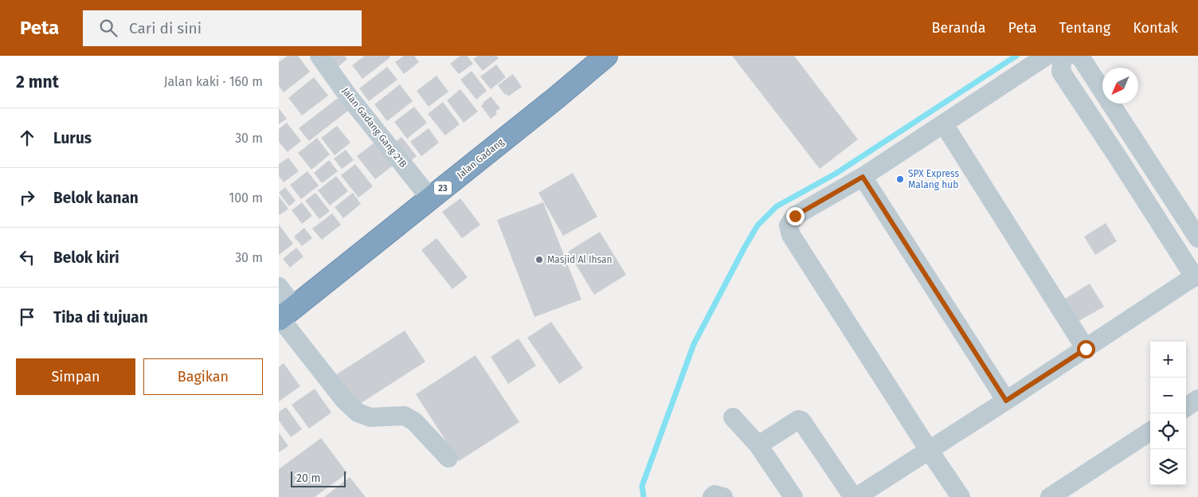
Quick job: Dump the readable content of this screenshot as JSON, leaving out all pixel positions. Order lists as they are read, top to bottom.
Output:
{
  "streets": {
    "highway": ["Jalan Gadang", "23"],
    "street": ["Jalan Gadang Gang 21B"]
  },
  "crossings": [
    ["Jalan Gadang Gang 21B", "Jalan Gadang"]
  ],
  "places": ["SPX Express Malang hub", "Masjid Al Ihsan"],
  "scale_bar": "20 m",
  "north": "bottom left",
  "page": {
    "header": "Peta",
    "search": "Cari di sini",
    "nav": [
      "Beranda",
      "Peta",
      "Tentang",
      "Kontak"
    ],
    "heading": ["2 mnt", "Jalan kaki · 160 m"],
    "list": [
      ["Lurus", "30 m"],
      ["Belok kanan", "100 m"],
      ["Belok kiri", "30 m"],
      "Tiba di tujuan"
    ],
    "map_buttons": ["+", "−"],
    "buttons": ["Simpan", "Bagikan"],
    "scale": "20 m"
  }
}
